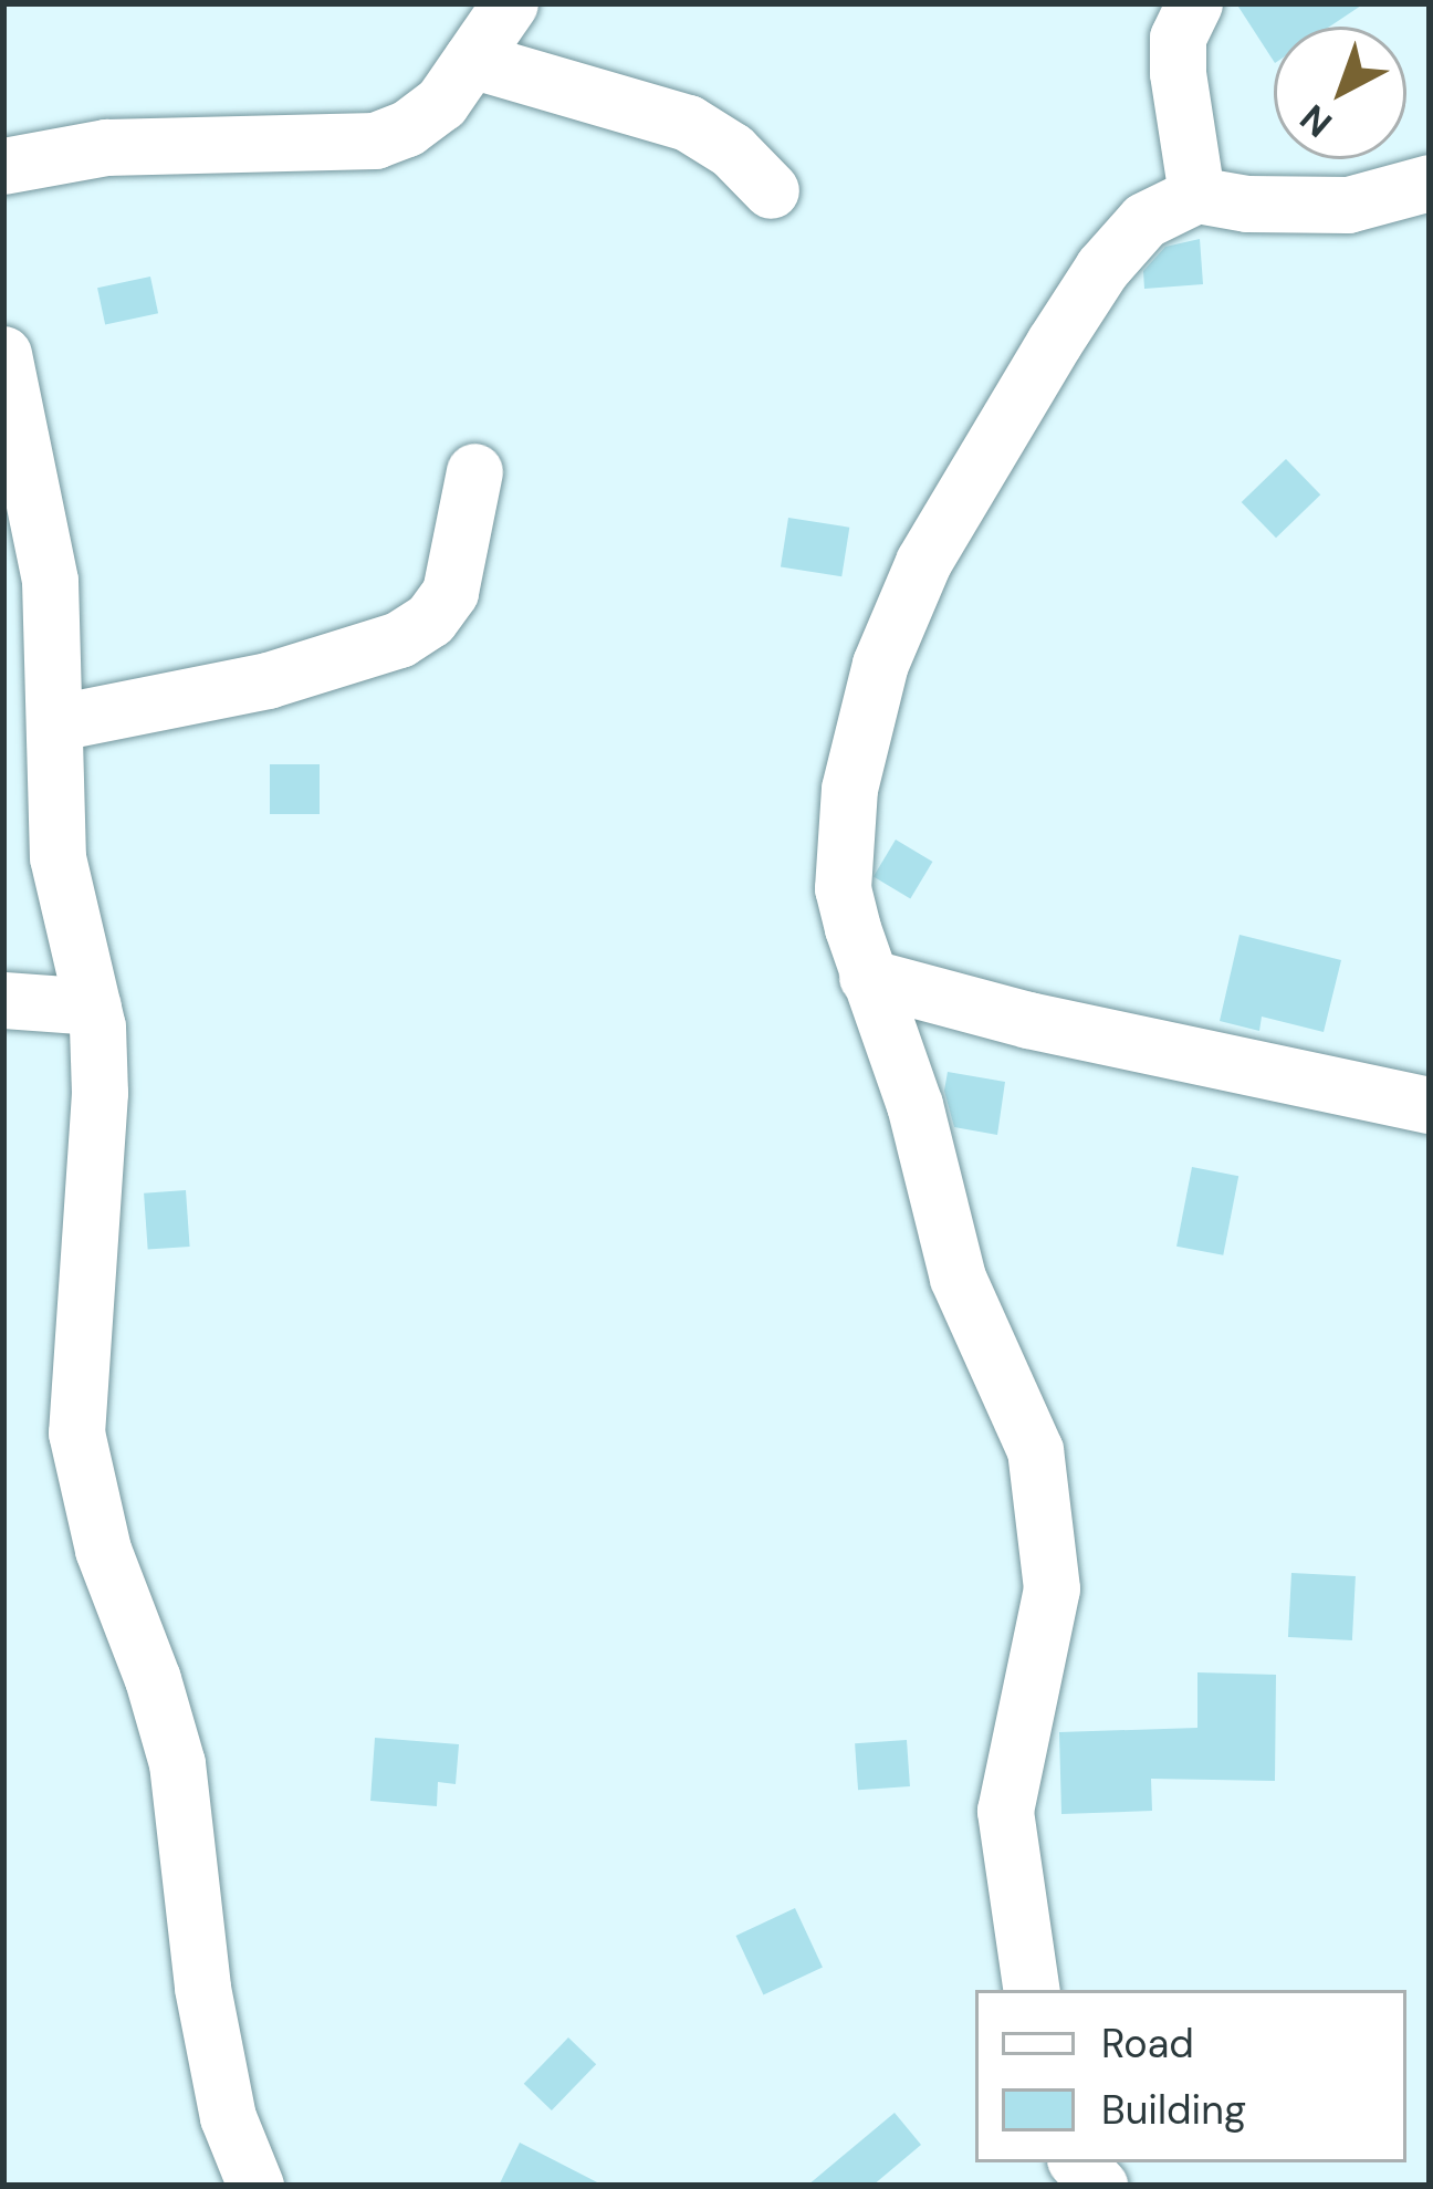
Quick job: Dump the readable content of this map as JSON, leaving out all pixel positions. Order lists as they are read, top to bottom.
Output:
{
  "legend": ["Road", "Building"],
  "north": "bottom left"
}
